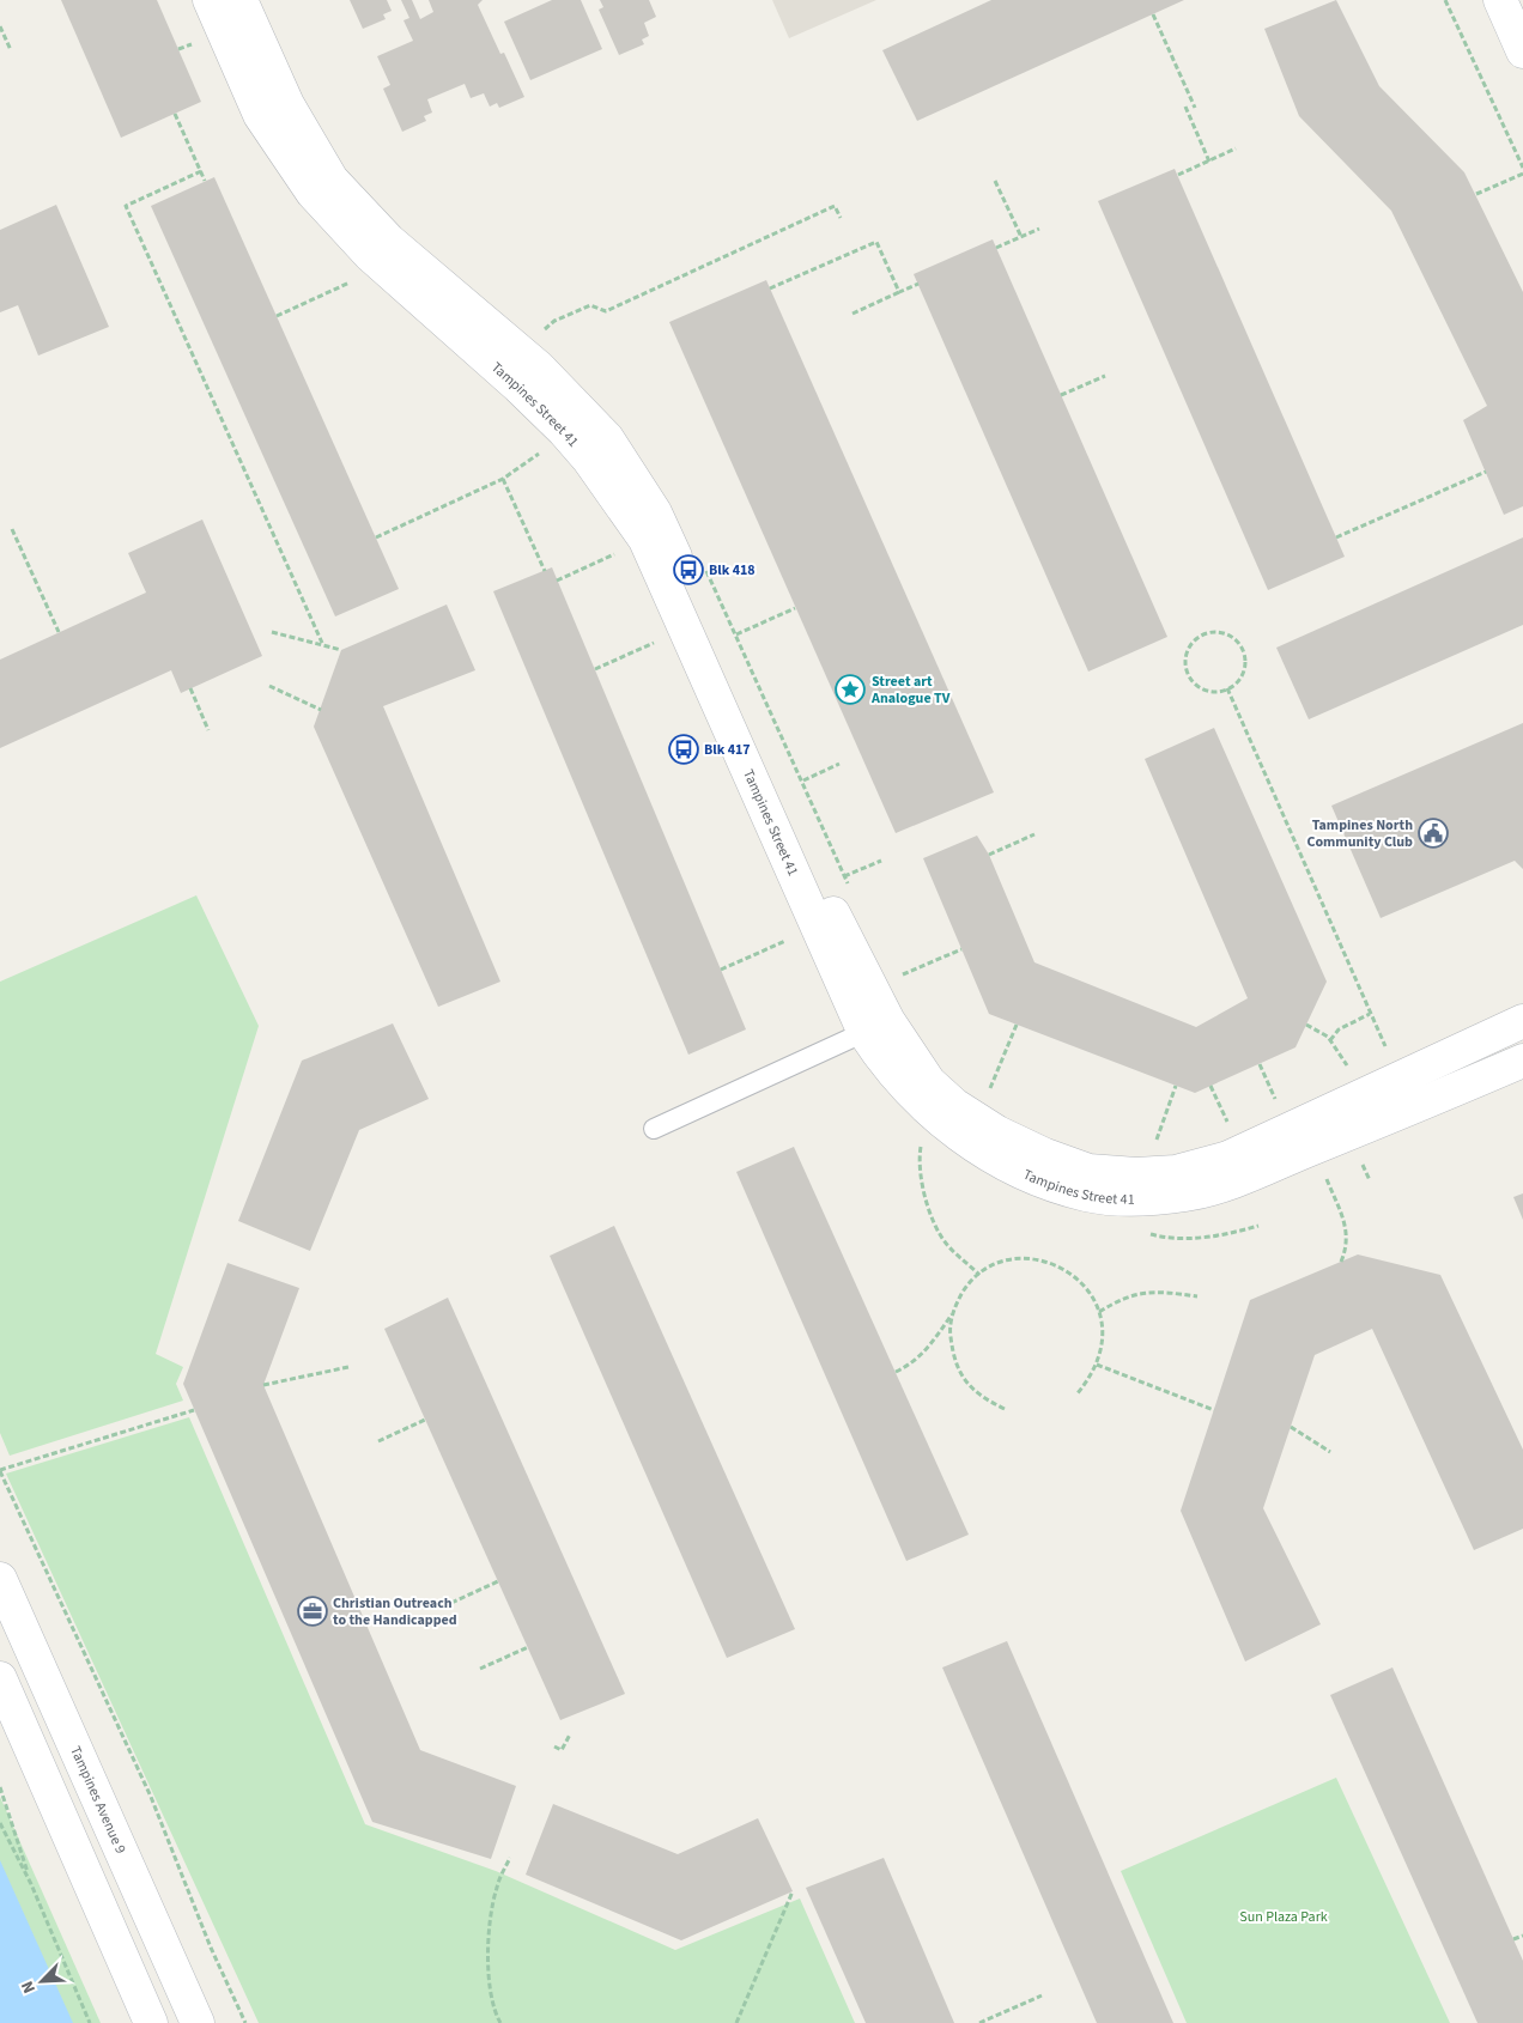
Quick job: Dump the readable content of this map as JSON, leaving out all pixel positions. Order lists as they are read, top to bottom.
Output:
{
  "streets": {
    "street": ["Tampines Street 41", "Tampines Avenue 9"]
  },
  "parks": ["Sun Plaza Park"],
  "places": {
    "bus stop": ["Blk 418", "Blk 417"],
    "place": ["Street art Analogue TV"],
    "public building": ["Tampines North Community Club"],
    "office": ["Christian Outreach to the Handicapped"]
  },
  "north": "bottom left"
}
